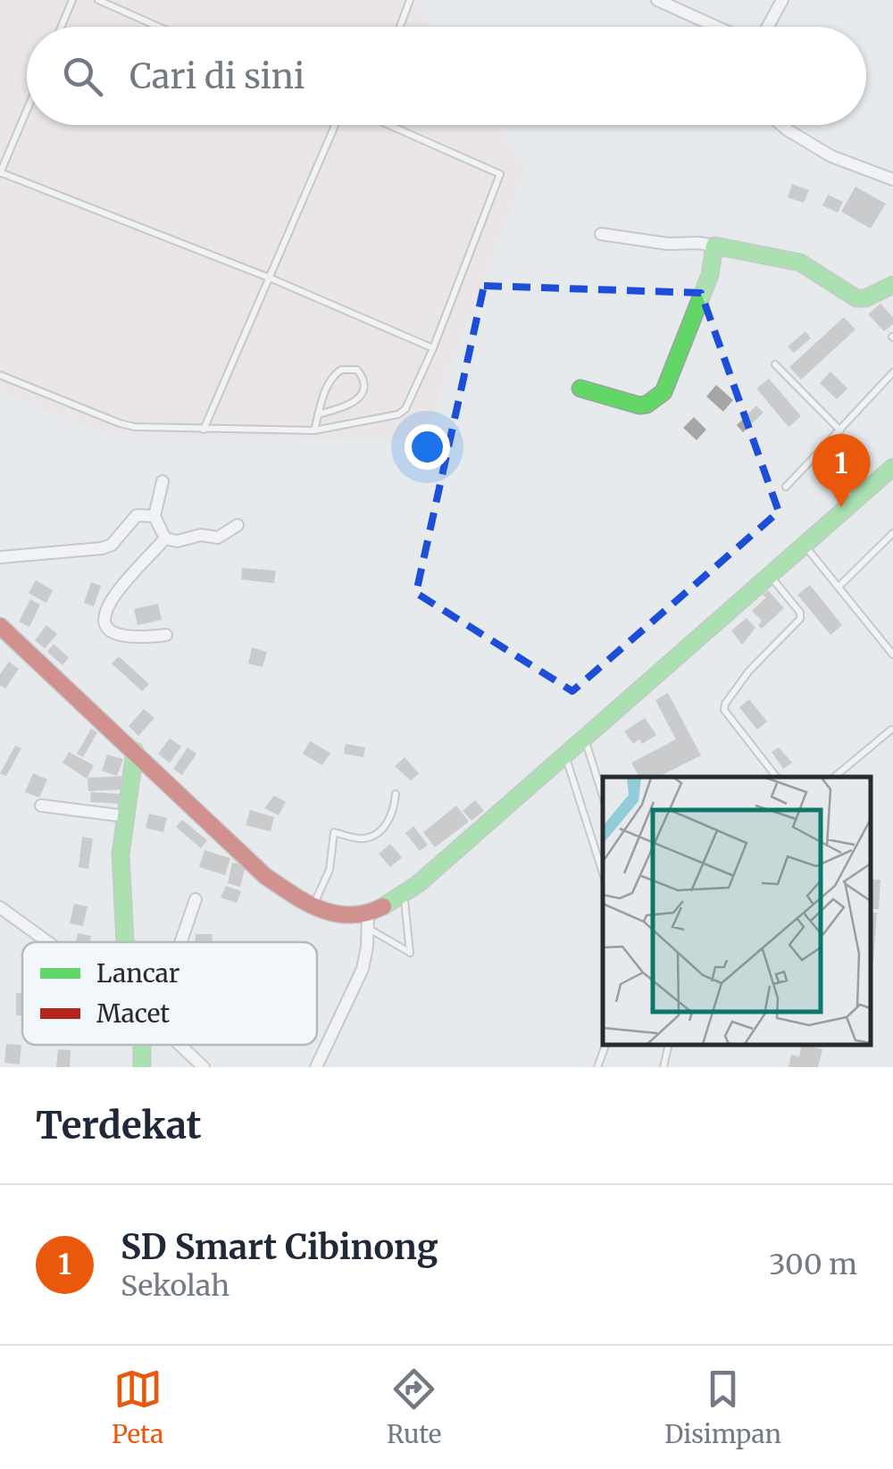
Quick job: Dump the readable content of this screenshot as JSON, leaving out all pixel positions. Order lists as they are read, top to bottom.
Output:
{
  "legend": ["Lancar", "Macet"],
  "page": {
    "search": "Cari di sini",
    "pins": "1",
    "heading": "Terdekat",
    "list": [
      {
        "mark": "1",
        "name": "SD Smart Cibinong",
        "note": "Sekolah",
        "value": "300 m"
      }
    ],
    "nav": ["Peta", "Rute", "Disimpan"]
  }
}
